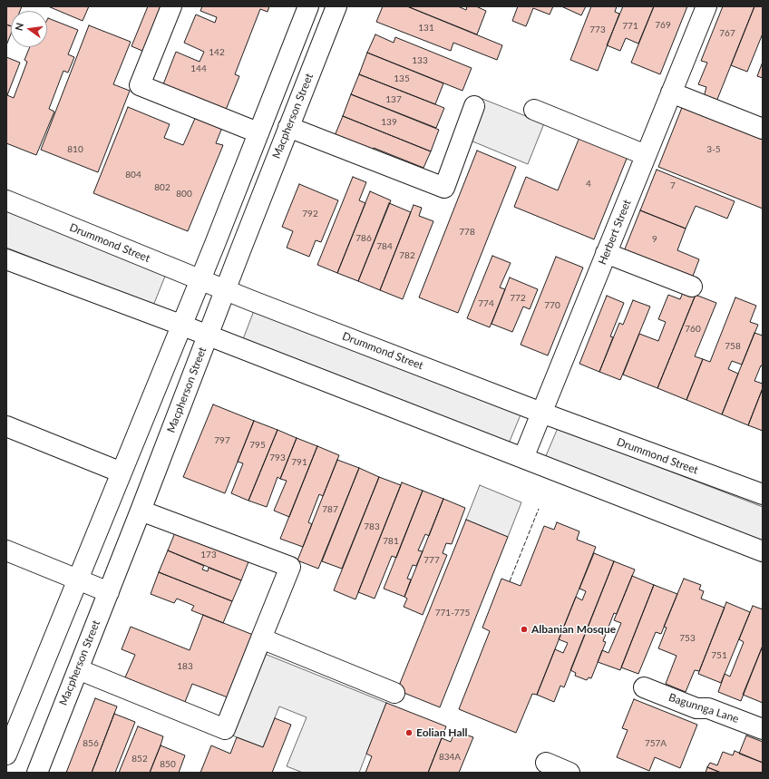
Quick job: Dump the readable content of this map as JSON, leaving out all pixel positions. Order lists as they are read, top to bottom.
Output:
{
  "streets": {
    "street": [
      "Macpherson Street",
      "Herbert Street",
      "Drummond Street",
      "Bagunnga Lane"
    ]
  },
  "crossings": [
    ["Macpherson Street", "Drummond Street"],
    ["Herbert Street", "Drummond Street"]
  ],
  "places": ["Albanian Mosque", "Eolian Hall"],
  "house_numbers": [
    "769",
    "771",
    "131",
    "773",
    "767",
    "142",
    "133",
    "144",
    "135",
    "137",
    "139",
    "810",
    "3-5",
    "804",
    "4",
    "7",
    "802",
    "800",
    "792",
    "778",
    "786",
    "9",
    "784",
    "782",
    "772",
    "774",
    "770",
    "760",
    "758",
    "797",
    "795",
    "793",
    "791",
    "787",
    "783",
    "781",
    "173",
    "777",
    "771-775",
    "753",
    "751",
    "183",
    "856",
    "757A",
    "834A",
    "852",
    "850"
  ],
  "north": "left"
}
